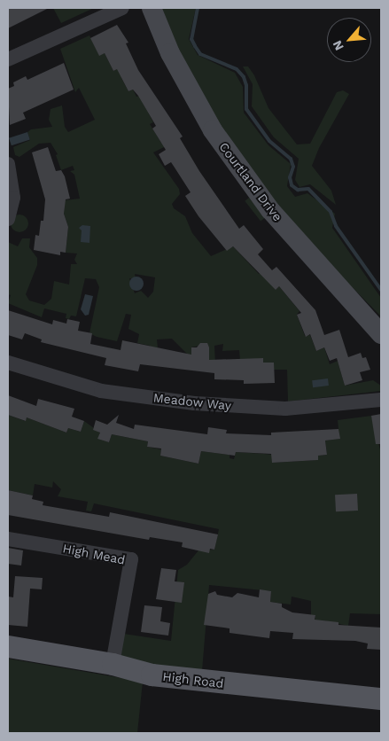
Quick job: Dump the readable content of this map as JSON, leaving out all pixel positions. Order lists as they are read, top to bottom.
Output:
{
  "streets": {
    "main road": ["High Road"],
    "street": ["Courtland Drive", "Meadow Way", "High Mead"]
  },
  "crossings": [
    ["High Mead", "High Road"]
  ],
  "north": "bottom left"
}
